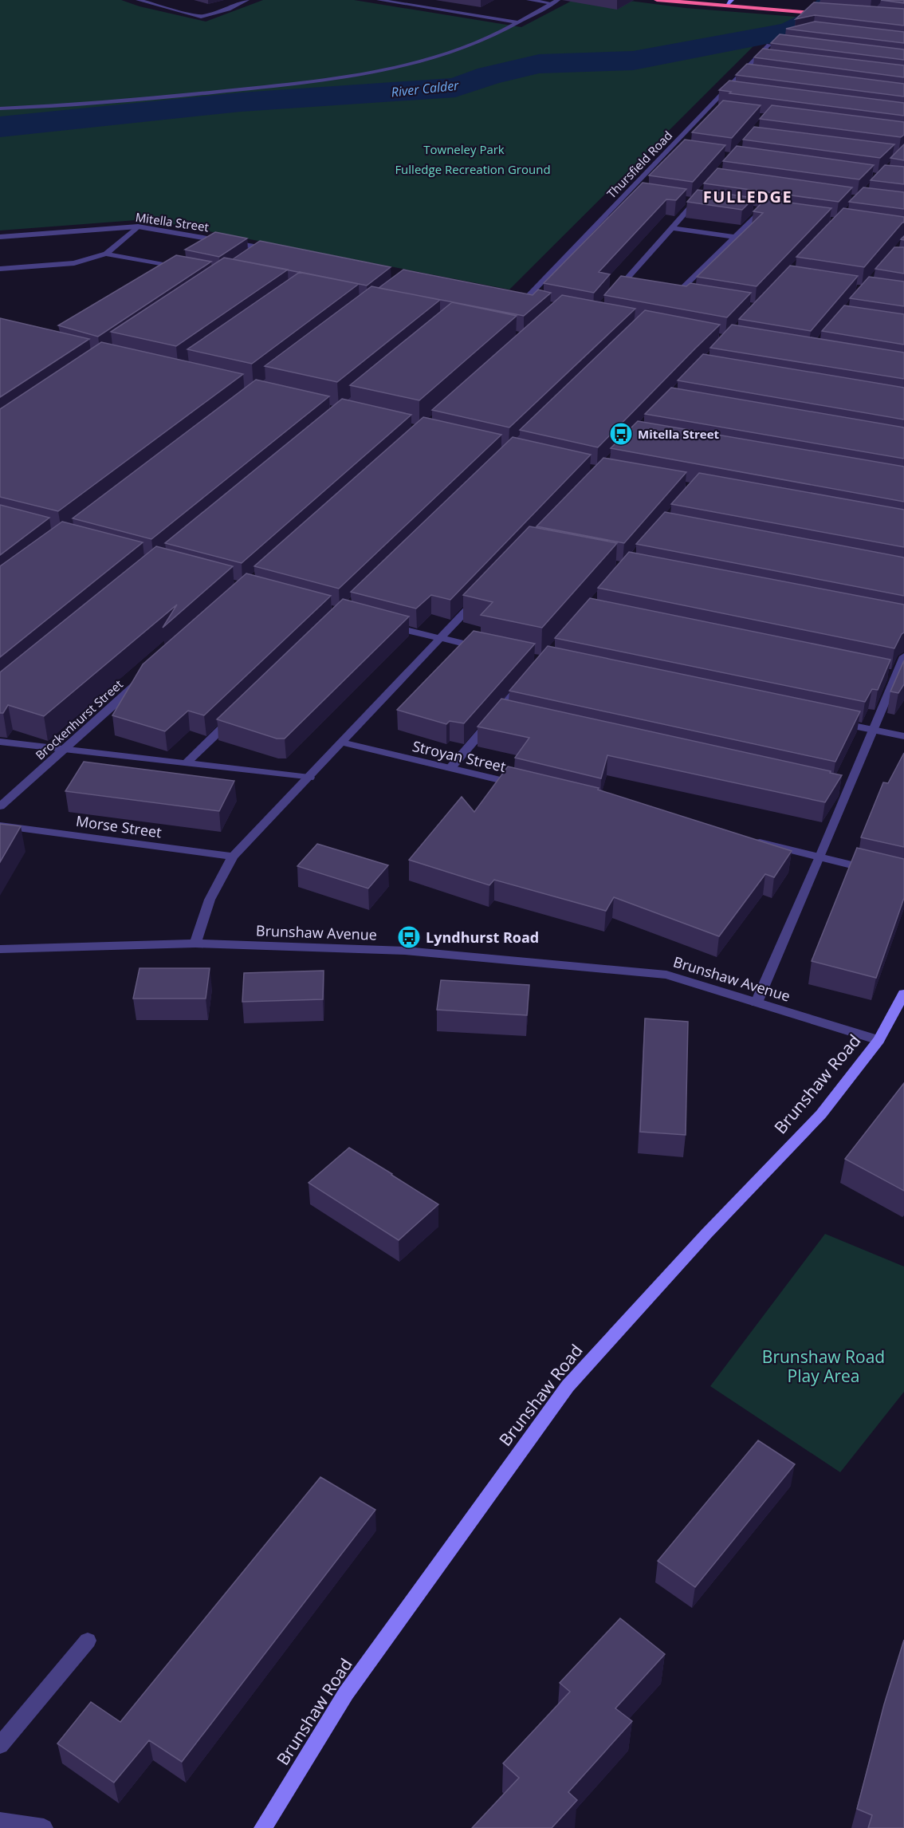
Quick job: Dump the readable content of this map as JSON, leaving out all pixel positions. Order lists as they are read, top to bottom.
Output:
{
  "streets": {
    "street": [
      "Thursfield Road",
      "Mitella Street",
      "Brockenhurst Street",
      "Stroyan Street",
      "Morse Street",
      "Brunshaw Avenue",
      "Brunshaw Road"
    ]
  },
  "crossings": [
    ["Brunshaw Avenue", "Brunshaw Road"]
  ],
  "districts": ["FULLEDGE"],
  "water": ["River Calder"],
  "parks": ["Towneley Park", "Fulledge Recreation Ground", "Brunshaw Road Play Area"],
  "places": {
    "bus stop": ["Mitella Street", "Lyndhurst Road"]
  }
}
